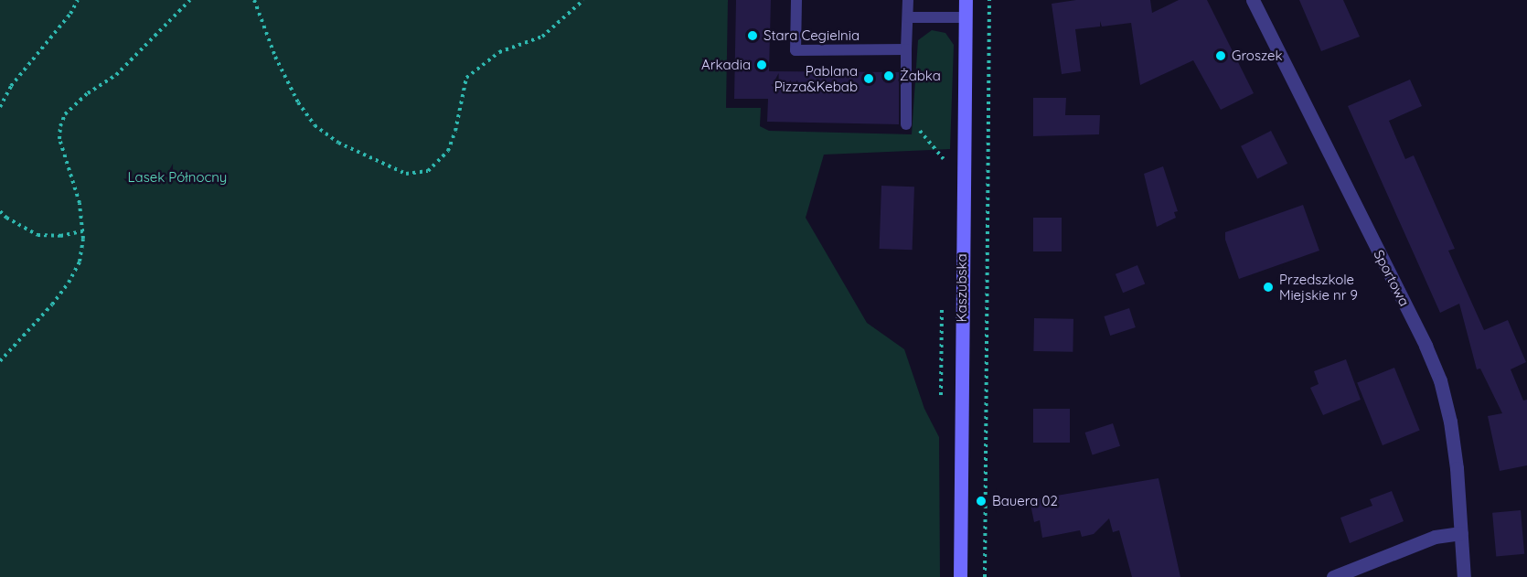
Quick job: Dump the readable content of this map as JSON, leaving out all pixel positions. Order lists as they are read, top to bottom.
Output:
{
  "streets": {
    "main road": ["Kaszubska"],
    "street": ["Sportowa"]
  },
  "parks": ["Lasek Północny"],
  "places": [
    "Stara Cegielnia",
    "Groszek",
    "Arkadia",
    "Żabka",
    "Pablana Pizza&Kebab",
    "Przedszkole Miejskie nr 9",
    "Bauera 02"
  ]
}
